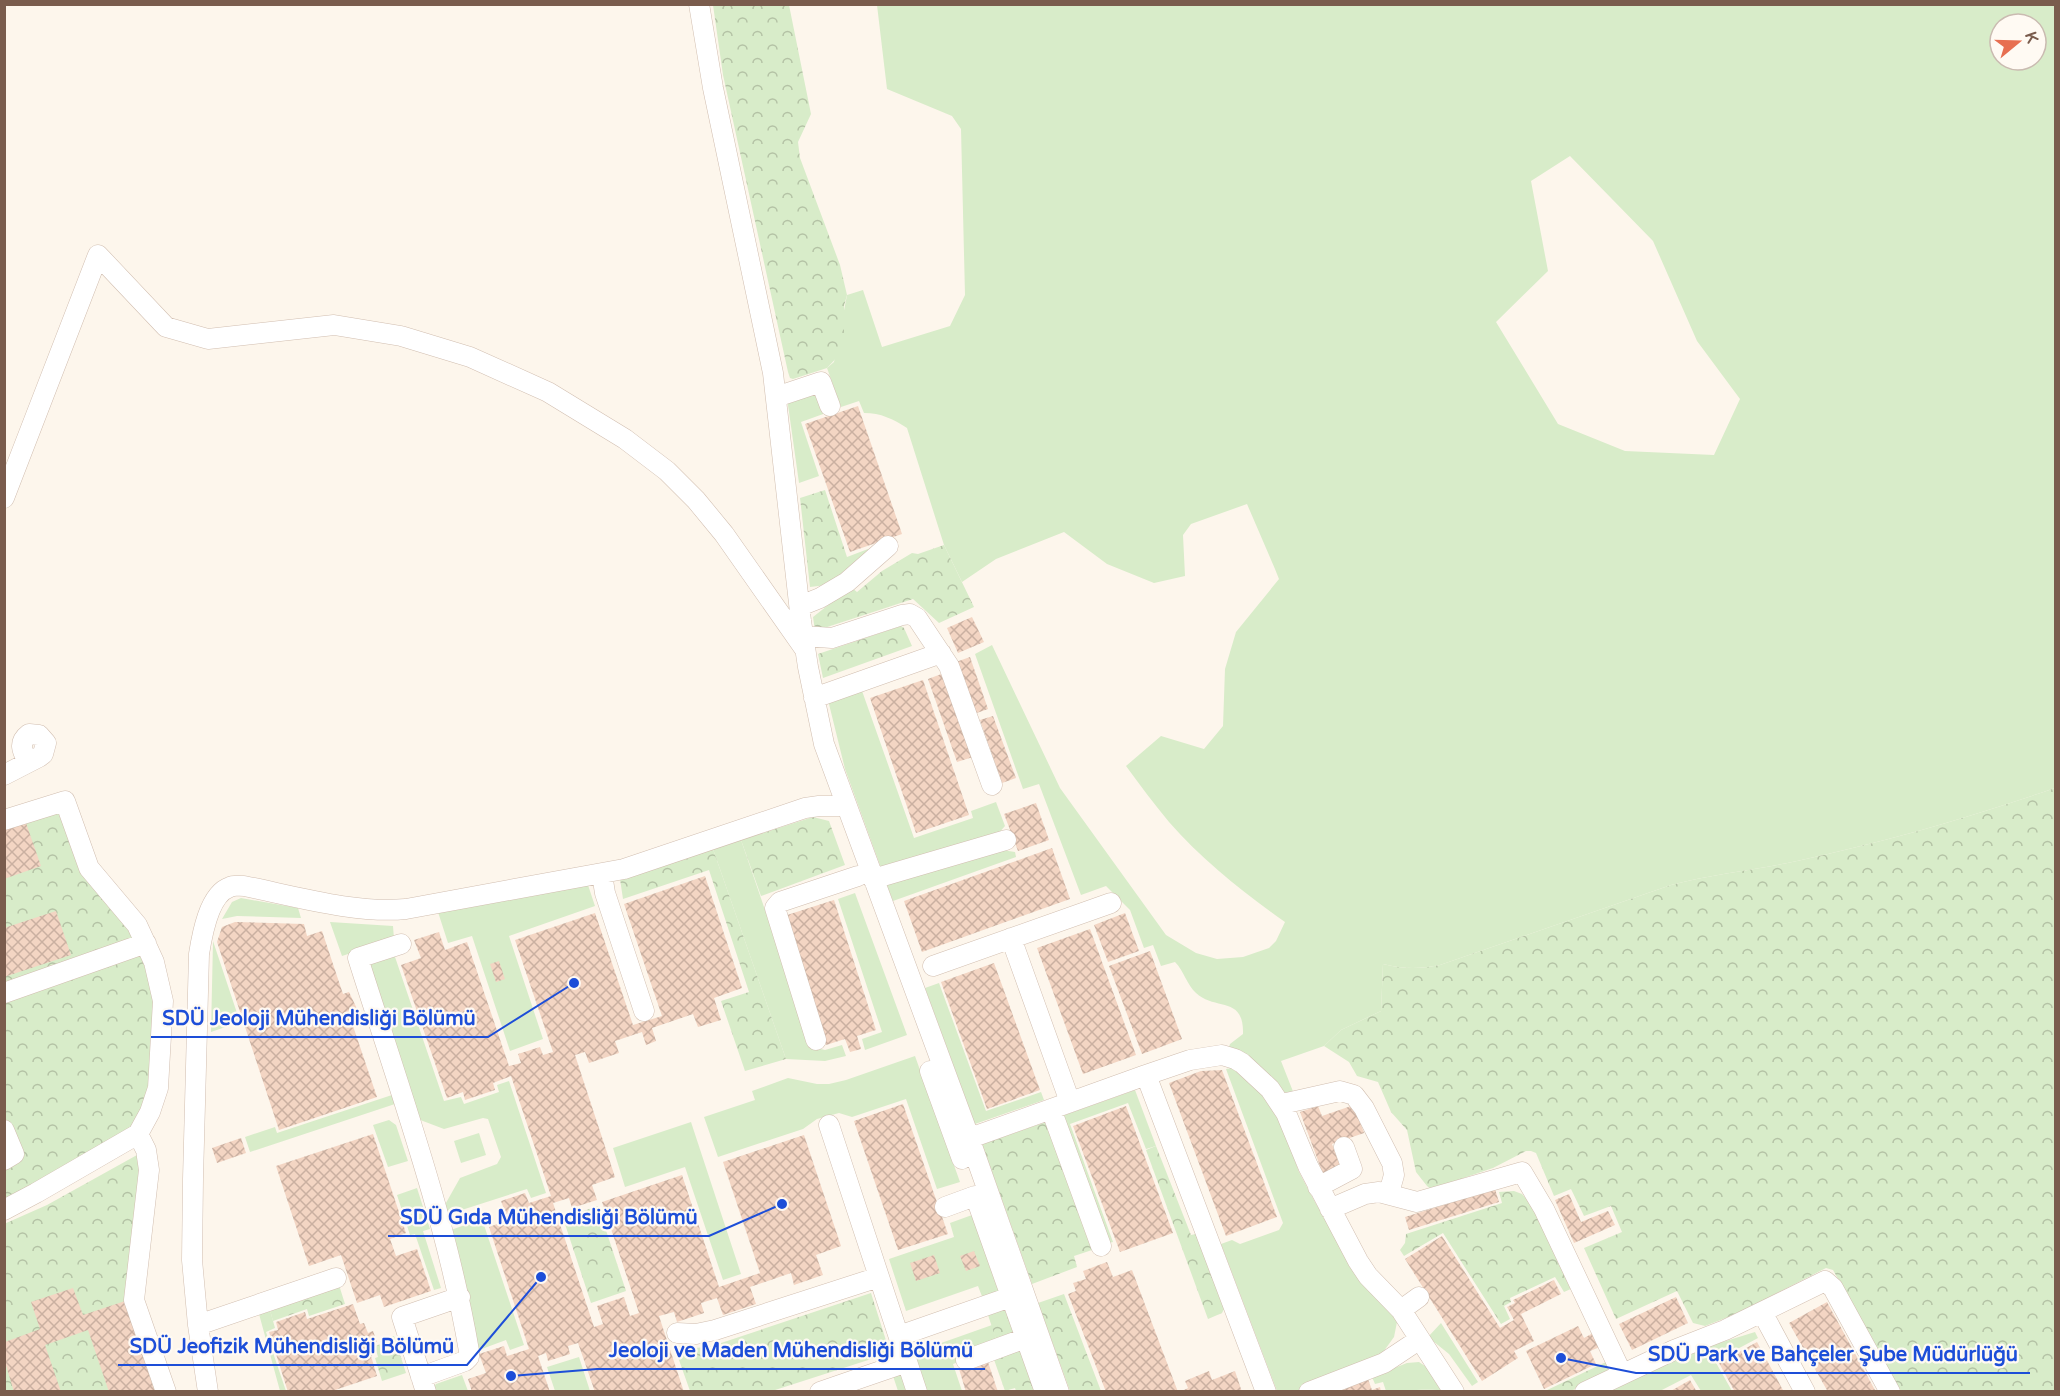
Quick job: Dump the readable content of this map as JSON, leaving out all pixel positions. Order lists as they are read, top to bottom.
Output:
{
  "places": [
    "SDÜ Jeoloji Mühendisliği Bölümü",
    "SDÜ Gıda Mühendisliği Bölümü",
    "SDÜ Jeofizik Mühendisliği Bölümü",
    "SDÜ Park ve Bahçeler Şube Müdürlüğü",
    "Jeoloji ve Maden Mühendisliği Bölümü"
  ],
  "north": "right"
}
